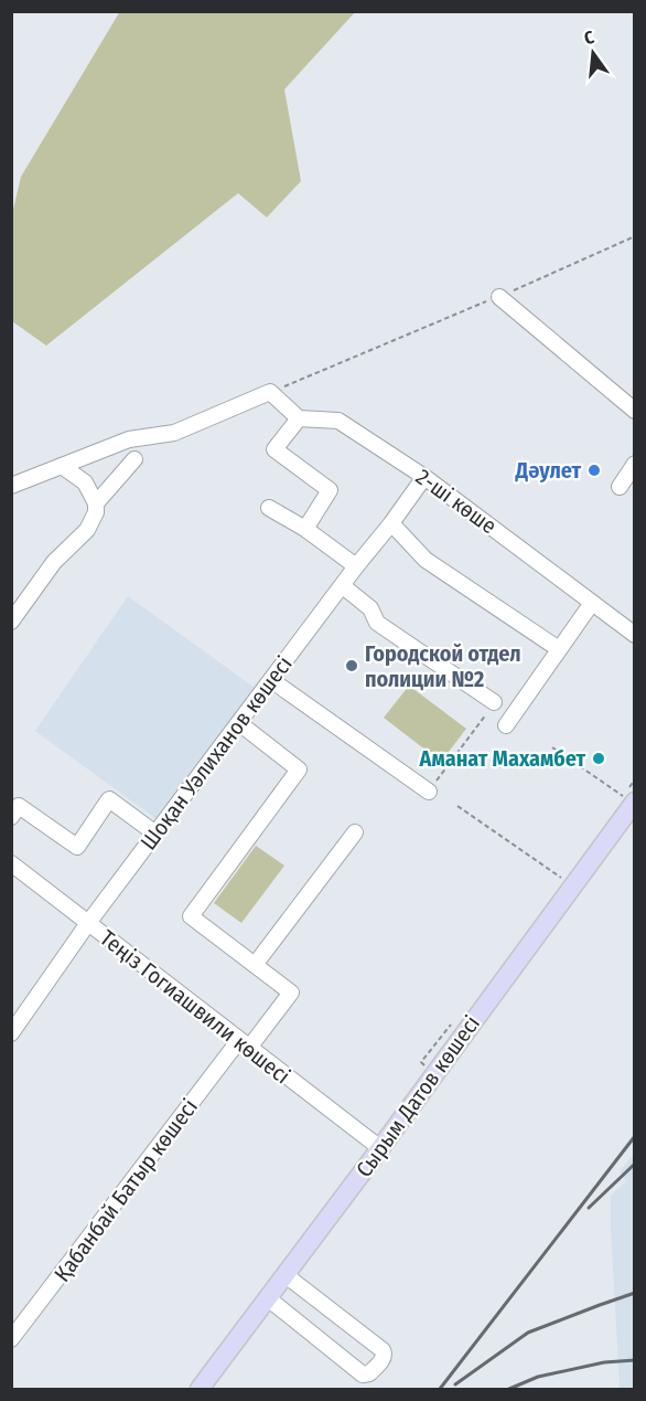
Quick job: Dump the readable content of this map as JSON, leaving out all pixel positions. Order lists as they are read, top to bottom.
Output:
{
  "streets": {
    "main road": ["Сырым Датов көшесі"],
    "street": [
      "2-ші көше",
      "Шоқан Уәлиханов көшесі",
      "Теңіз Гогиашвили көшесі",
      "Қабанбай Батыр көшесі"
    ]
  },
  "crossings": [
    ["2-ші көше", "Шоқан Уәлиханов көшесі"],
    ["Шоқан Уәлиханов көшесі", "Теңіз Гогиашвили көшесі"],
    ["Теңіз Гогиашвили көшесі", "Сырым Датов көшесі"],
    ["Теңіз Гогиашвили көшесі", "Қабанбай Батыр көшесі"]
  ],
  "places": ["Дәулет", "Городской отдел полиции №2", "Аманат Махамбет"],
  "north": "top"
}
